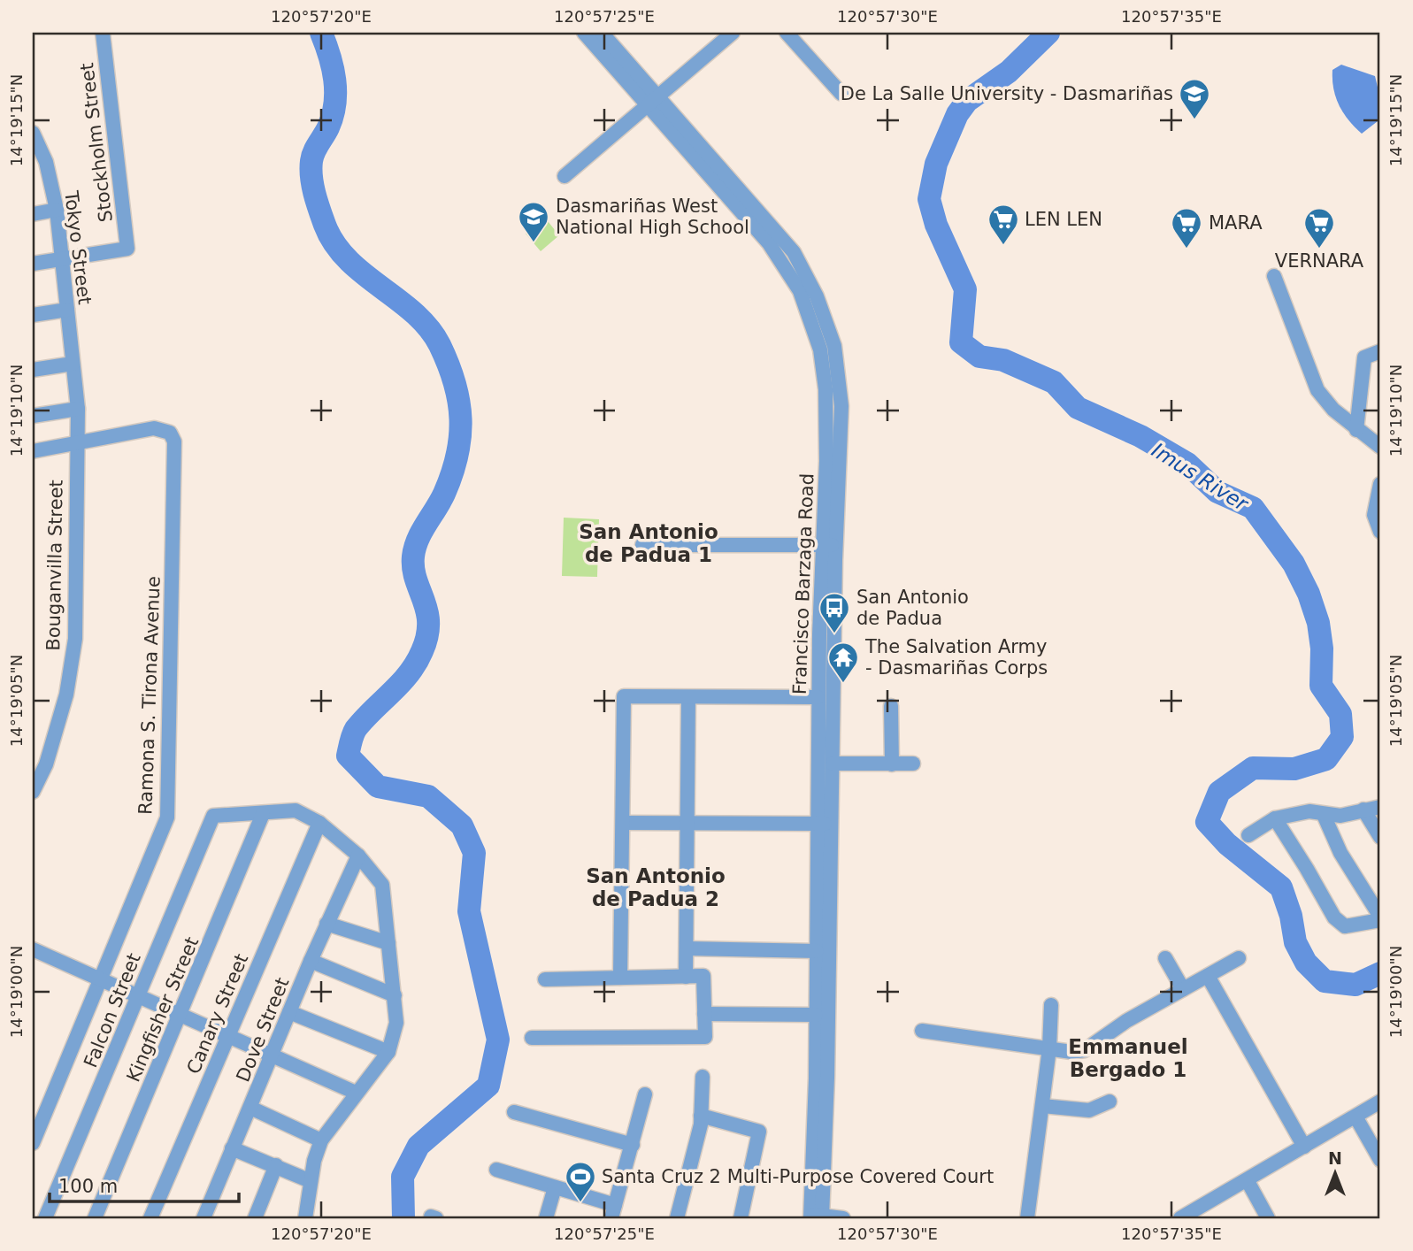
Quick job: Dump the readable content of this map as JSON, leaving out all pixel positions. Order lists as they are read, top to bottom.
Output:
{
  "streets": {
    "street": [
      "Stockholm Street",
      "Tokyo Street",
      "Bouganvilla Street",
      "Francisco Barzaga Road",
      "Ramona S. Tirona Avenue",
      "Kingfisher Street",
      "Falcon Street",
      "Canary Street",
      "Dove Street"
    ]
  },
  "crossings": [
    ["Stockholm Street", "Tokyo Street"],
    ["Tokyo Street", "Bouganvilla Street"],
    ["Tokyo Street", "Ramona S. Tirona Avenue"],
    ["Bouganvilla Street", "Ramona S. Tirona Avenue"],
    ["Kingfisher Street", "Falcon Street"]
  ],
  "districts": ["San Antonio de Padua 1", "San Antonio de Padua 2", "Emmanuel Bergado 1"],
  "water": ["Imus River"],
  "places": {
    "school or university": ["De La Salle University - Dasmariñas", "Dasmariñas West National High School"],
    "supermarket": ["LEN LEN", "MARA", "VERNARA"],
    "bus stop": ["San Antonio de Padua"],
    "temple": ["The Salvation Army - Dasmariñas Corps"],
    "sports": ["Santa Cruz 2 Multi-Purpose Covered Court"]
  },
  "scale_bar": "100 m",
  "north": "top",
  "coordinates": [
    "120°57'20\"E",
    "120°57'25\"E",
    "120°57'30\"E",
    "120°57'35\"E",
    "14°19'15\"N",
    "14°19'10\"N",
    "14°19'05\"N",
    "14°19'00\"N"
  ]
}
